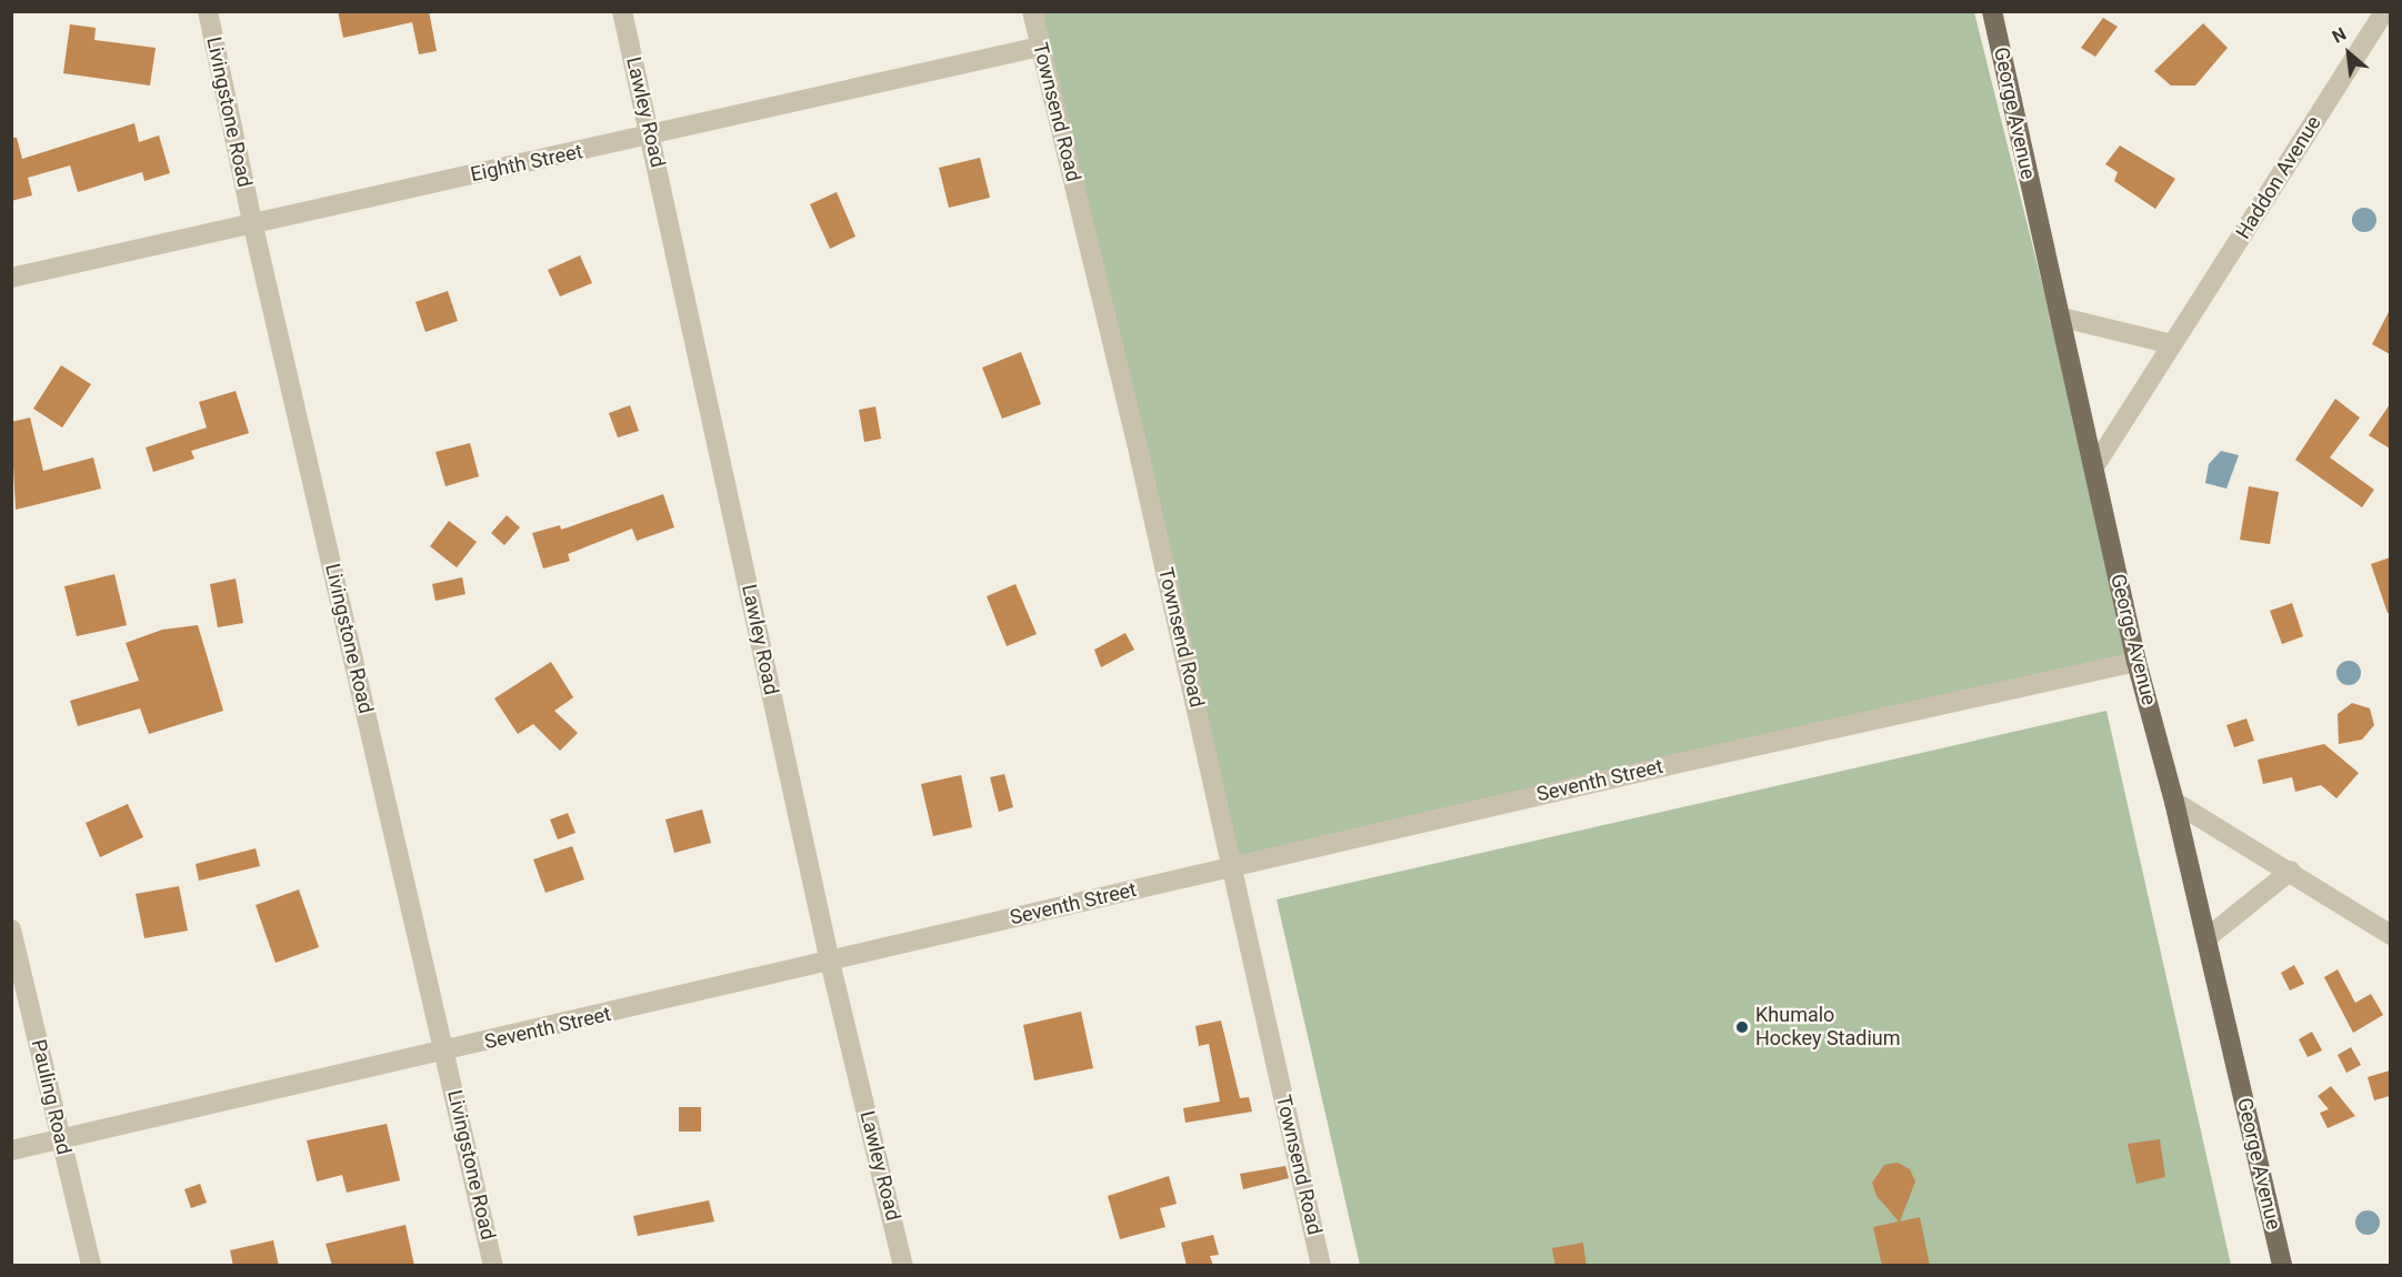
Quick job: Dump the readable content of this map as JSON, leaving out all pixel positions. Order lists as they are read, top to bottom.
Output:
{
  "streets": {
    "main road": ["George Avenue"],
    "street": [
      "Livingstone Road",
      "Lawley Road",
      "Townsend Road",
      "Eighth Street",
      "Haddon Avenue",
      "Seventh Street",
      "Pauling Road"
    ]
  },
  "crossings": [
    ["Livingstone Road", "Eighth Street"],
    ["Livingstone Road", "Seventh Street"],
    ["Lawley Road", "Eighth Street"],
    ["Lawley Road", "Seventh Street"],
    ["Townsend Road", "Eighth Street"],
    ["Townsend Road", "Seventh Street"],
    ["George Avenue", "Haddon Avenue"],
    ["George Avenue", "Seventh Street"],
    ["Seventh Street", "Pauling Road"]
  ],
  "places": ["Khumalo Hockey Stadium"],
  "north": "top left"
}
